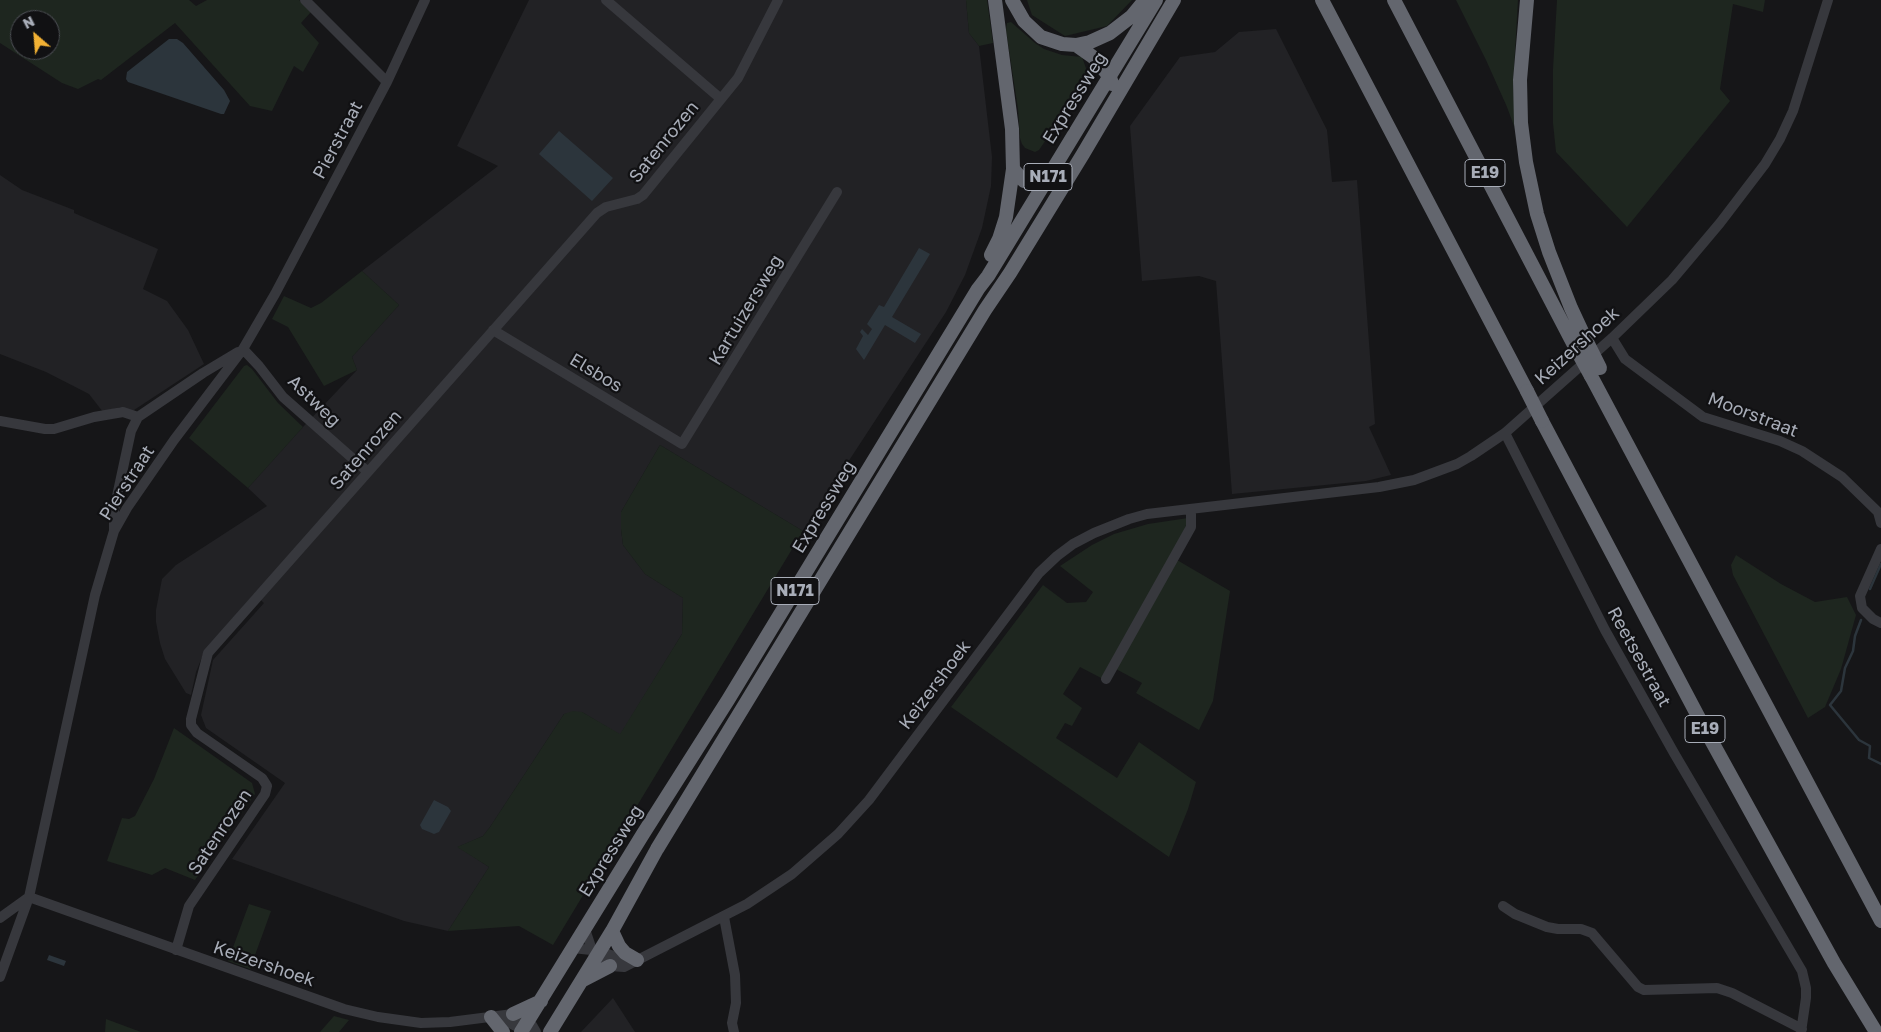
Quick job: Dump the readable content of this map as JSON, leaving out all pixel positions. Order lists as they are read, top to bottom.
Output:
{
  "streets": {
    "highway": ["Expressweg", "E19", "N171"],
    "street": [
      "Pierstraat",
      "Satenrozen",
      "Kartuizersweg",
      "Keizershoek",
      "Elsbos",
      "Astweg",
      "Moorstraat",
      "Reetsestraat"
    ]
  },
  "crossings": [
    ["Pierstraat", "Keizershoek"],
    ["Pierstraat", "Astweg"],
    ["Satenrozen", "Keizershoek"],
    ["Satenrozen", "Elsbos"],
    ["Satenrozen", "Astweg"],
    ["Kartuizersweg", "Elsbos"],
    ["Keizershoek", "Moorstraat"],
    ["Keizershoek", "Reetsestraat"]
  ],
  "north": "top left"
}
